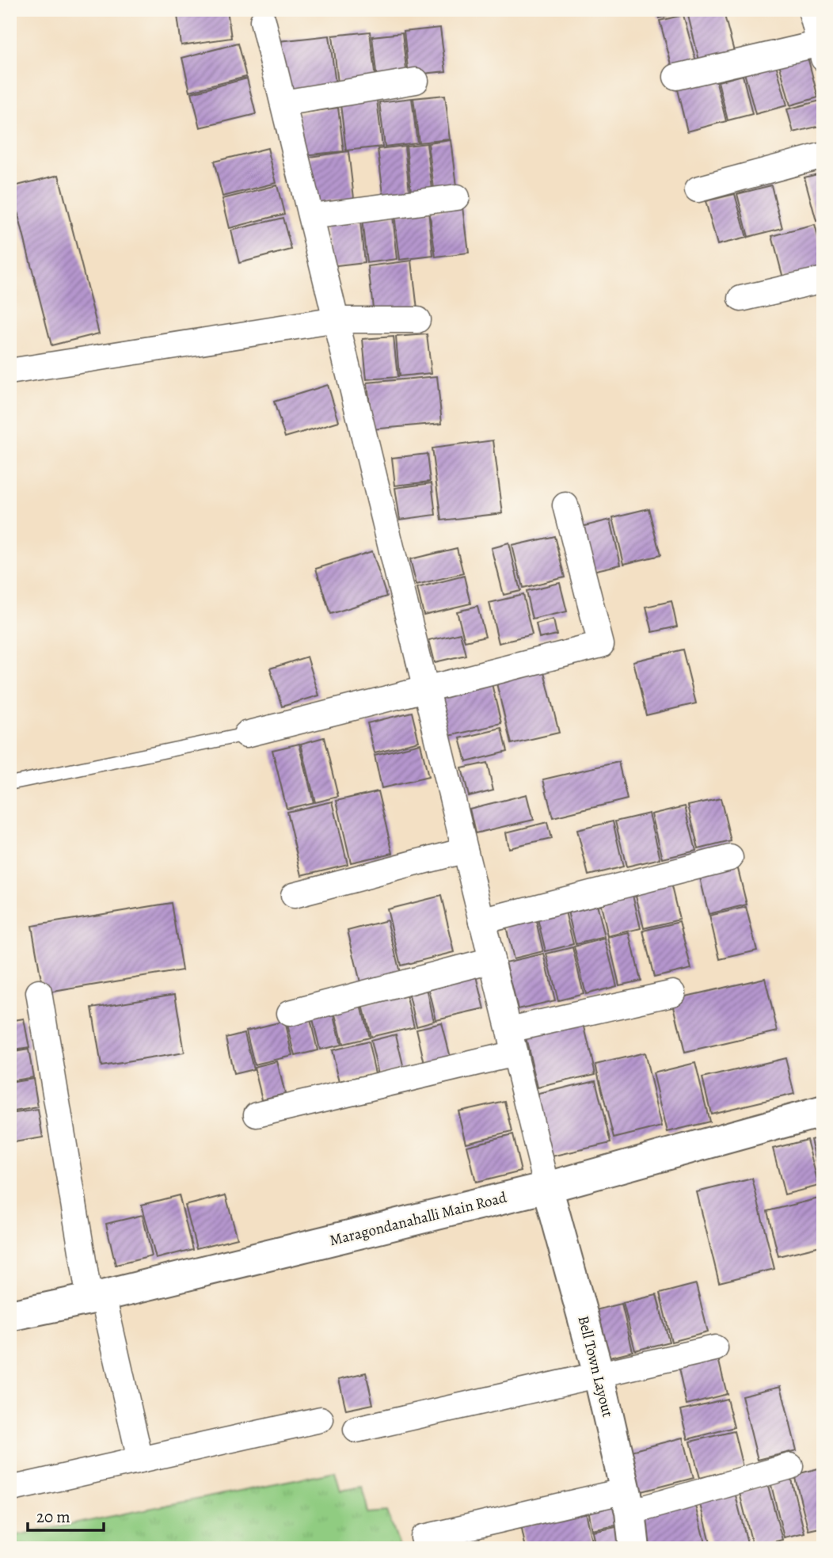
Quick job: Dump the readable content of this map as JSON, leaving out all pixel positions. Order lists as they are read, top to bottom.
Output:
{
  "streets": {
    "street": ["Maragondanahalli Main Road", "Bell Town Layout"]
  },
  "crossings": [
    ["Maragondanahalli Main Road", "Bell Town Layout"]
  ],
  "scale_bar": "20 m"
}
